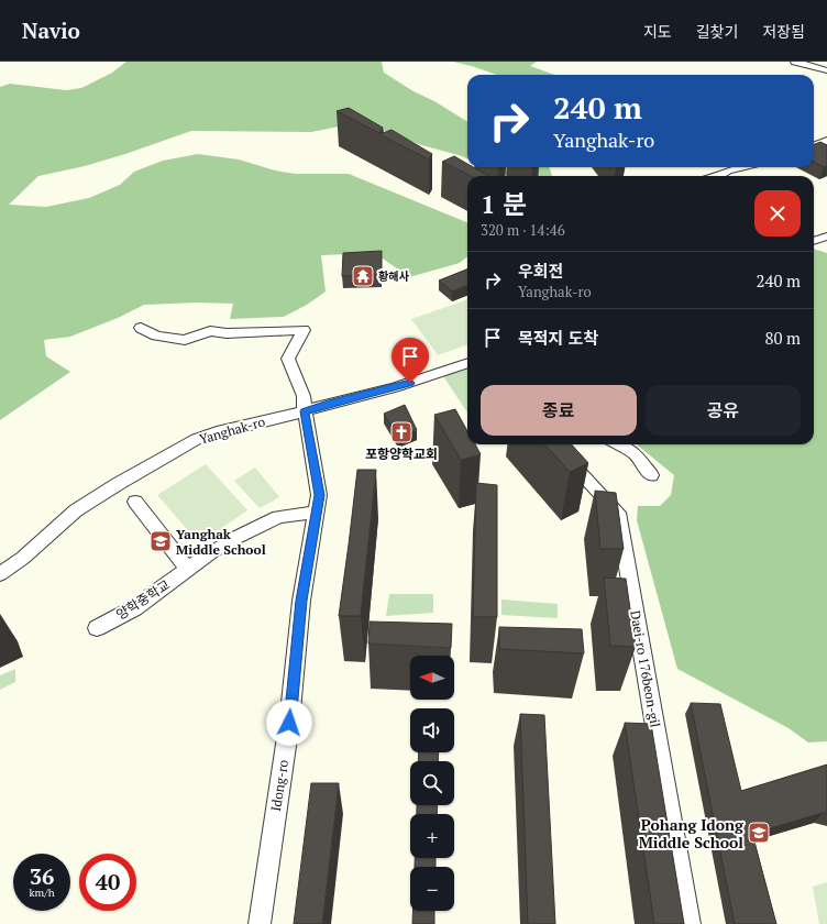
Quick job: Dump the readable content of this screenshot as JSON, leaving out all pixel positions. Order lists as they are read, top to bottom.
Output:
{
  "streets": {
    "street": [
      "Yanghak-ro",
      "양학중학교",
      "Daei-ro 176beon-gil",
      "Idong-ro"
    ]
  },
  "crossings": [
    ["Yanghak-ro", "Idong-ro"],
    ["양학중학교", "Idong-ro"]
  ],
  "places": {
    "temple": ["황해사"],
    "church": ["포항양학교회"],
    "school or university": ["Yanghak Middle School", "Pohang Idong Middle School"]
  },
  "north": "left",
  "page": {
    "header": "Navio",
    "nav": ["지도", "길찾기", "저장됨"],
    "turn": ["240 m", "Yanghak-ro"],
    "heading": ["1 분", "320 m · 14:46"],
    "list": [
      {
        "name": "우회전",
        "note": "Yanghak-ro",
        "value": "240 m"
      },
      {
        "name": "목적지 도착",
        "value": "80 m"
      }
    ],
    "buttons": ["종료", "공유"],
    "map_buttons": ["+", "−"],
    "speed": "36 km/h",
    "limit": "40"
  }
}
